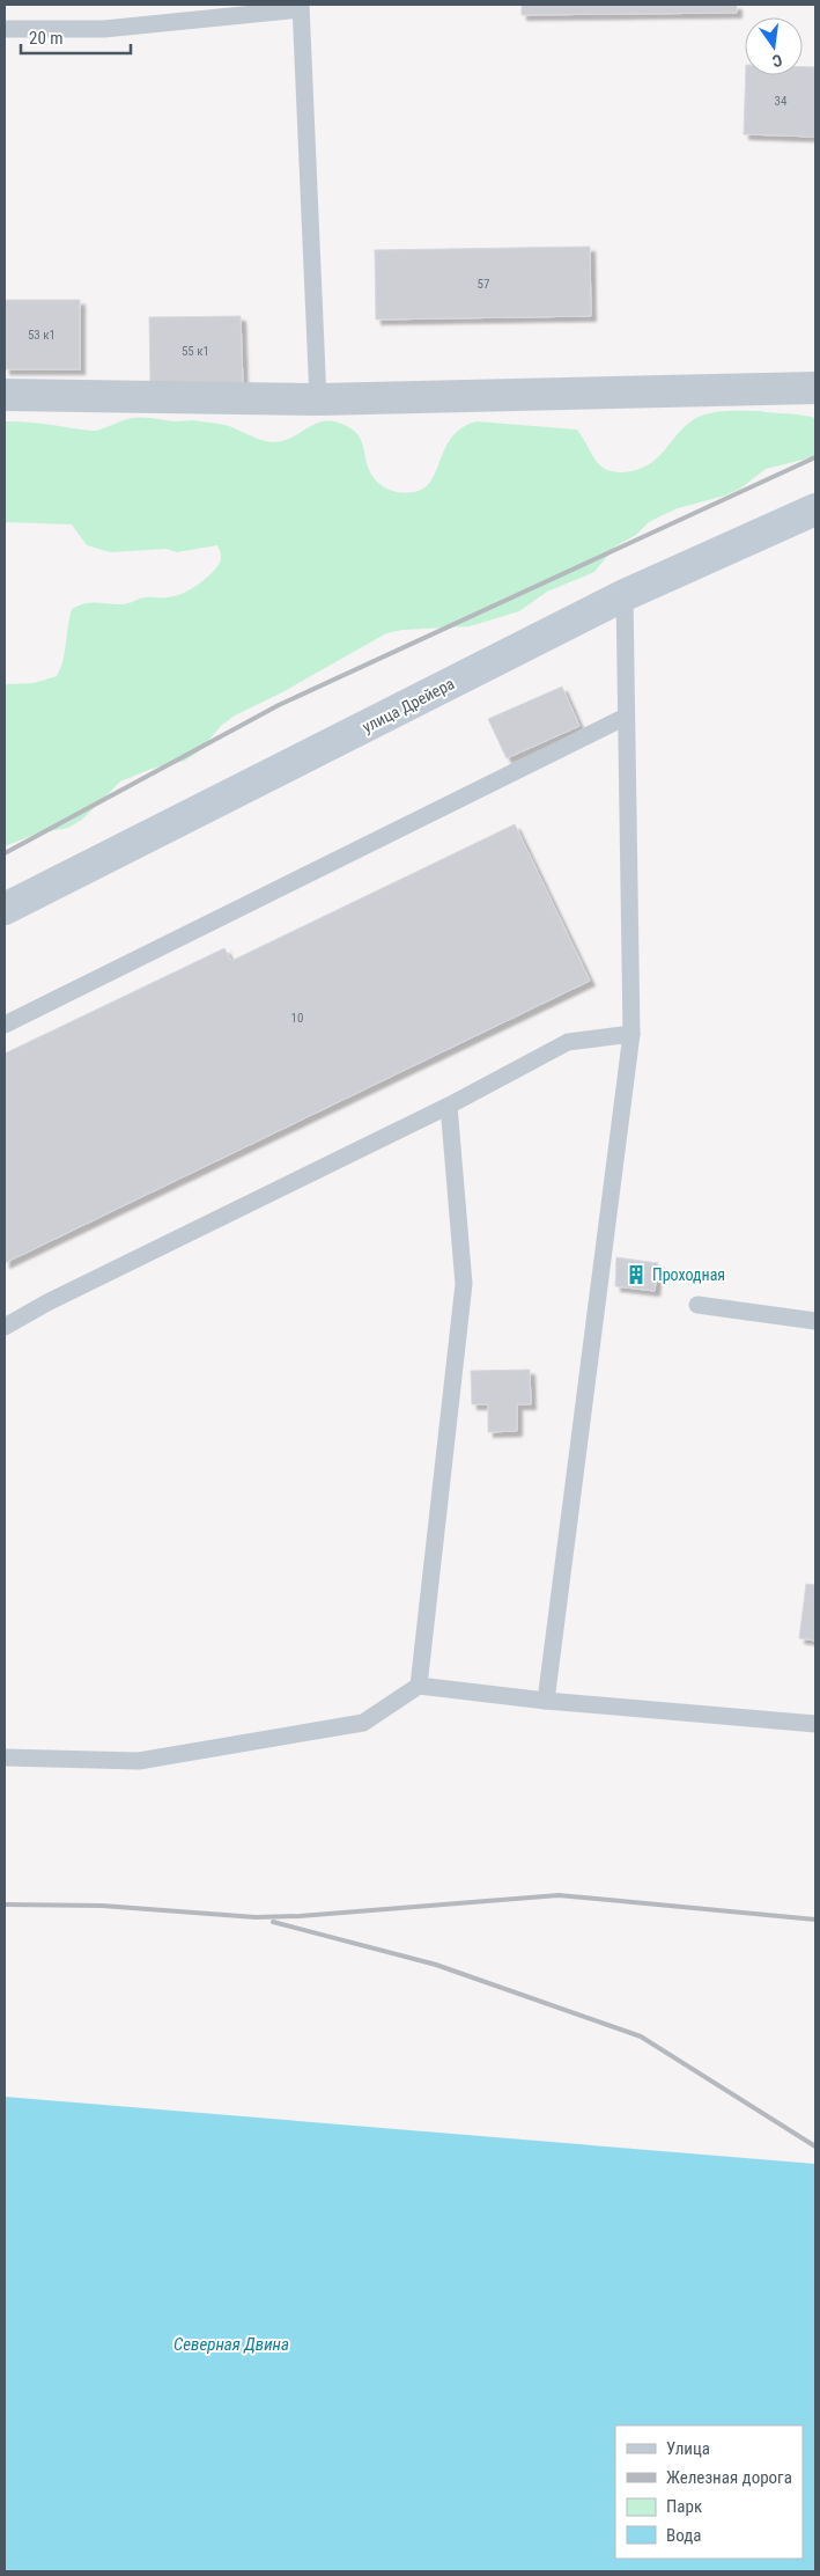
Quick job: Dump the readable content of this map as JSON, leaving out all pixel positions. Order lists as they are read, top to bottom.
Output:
{
  "streets": {
    "street": ["улица Дрейера"]
  },
  "water": ["Северная Двина"],
  "places": {
    "building": ["Проходная"]
  },
  "house_numbers": [
    "34",
    "57",
    "53 к1",
    "55 к1",
    "10"
  ],
  "legend": [
    "Улица",
    "Железная дорога",
    "Парк",
    "Вода"
  ],
  "scale_bar": "20 m",
  "north": "bottom"
}
